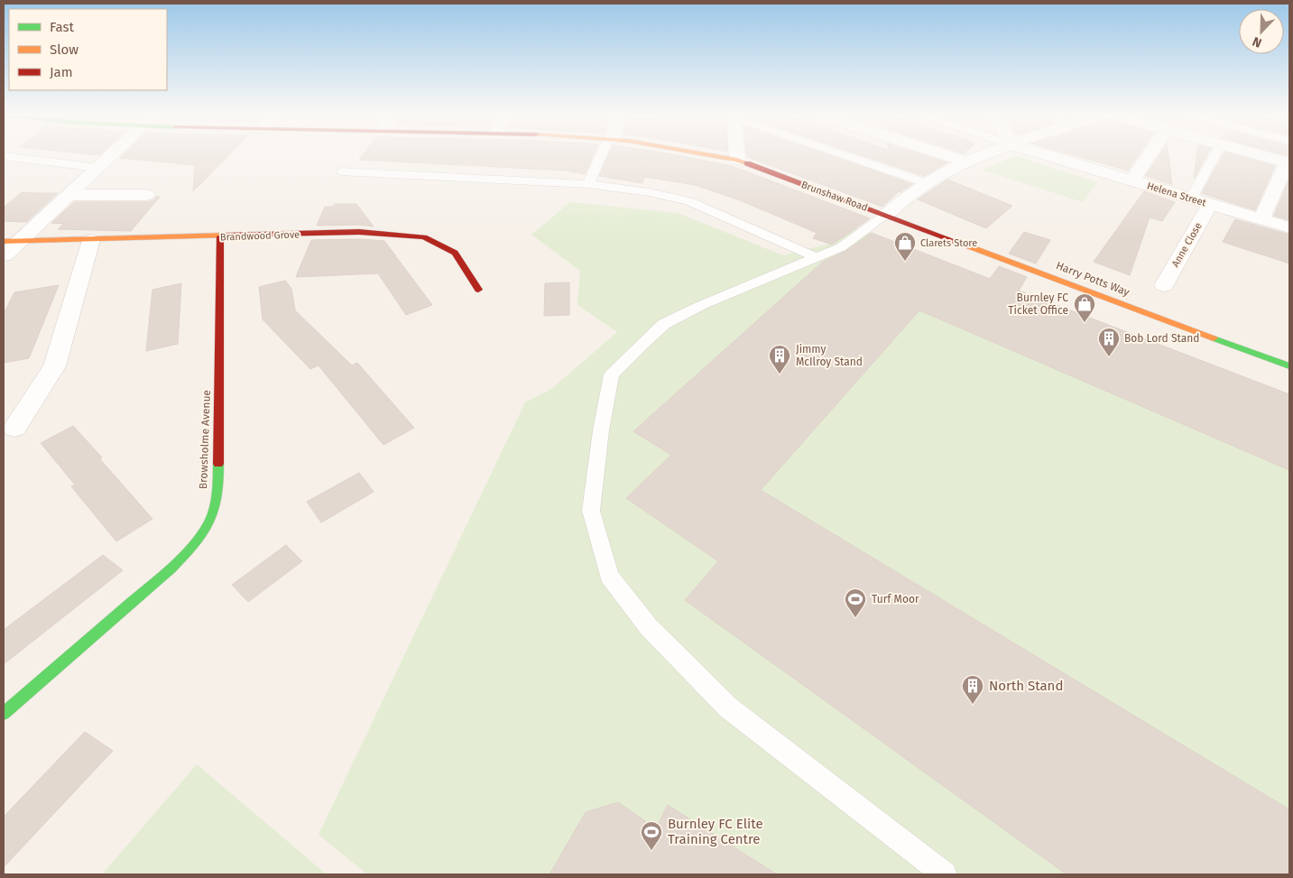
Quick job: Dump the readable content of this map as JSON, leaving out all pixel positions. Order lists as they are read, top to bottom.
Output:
{
  "streets": {
    "street": [
      "Helena Street",
      "Brunshaw Road",
      "Brandwood Grove",
      "Anne Close",
      "Harry Potts Way",
      "Browsholme Avenue"
    ]
  },
  "crossings": [
    ["Helena Street", "Anne Close"],
    ["Brunshaw Road", "Harry Potts Way"],
    ["Brandwood Grove", "Browsholme Avenue"]
  ],
  "places": {
    "shop": ["Clarets Store", "Burnley FC Ticket Office"],
    "building": ["Bob Lord Stand", "Jimmy McIlroy Stand", "North Stand"],
    "sports": ["Turf Moor", "Burnley FC Elite Training Centre"]
  },
  "legend": ["Fast", "Slow", "Jam"],
  "north": "bottom left"
}
